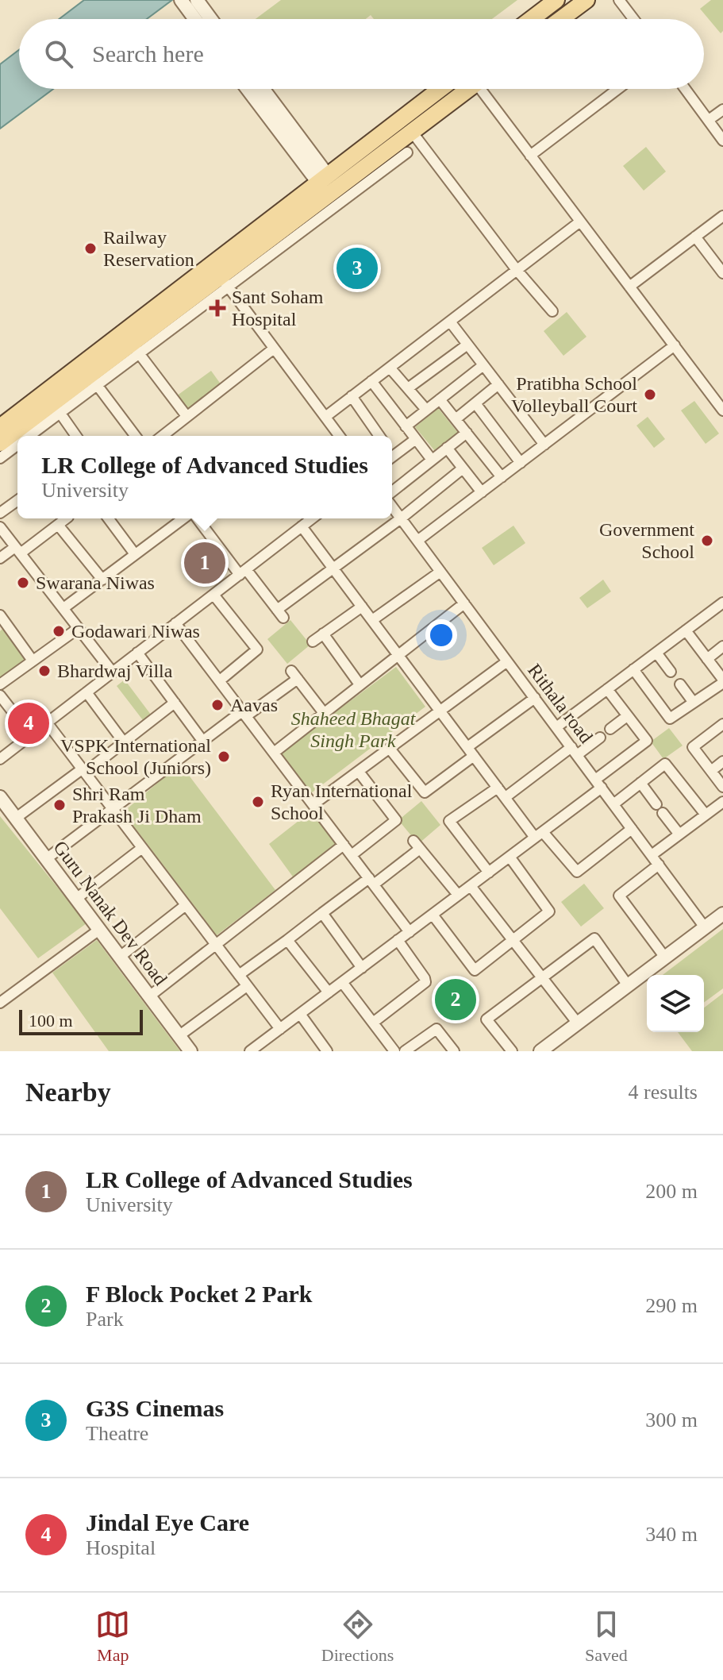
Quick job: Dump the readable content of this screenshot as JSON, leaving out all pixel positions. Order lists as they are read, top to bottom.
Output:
{
  "streets": {
    "street": ["Rithala road", "Guru Nanak Dev Road"]
  },
  "parks": ["Shaheed Bhagat Singh Park"],
  "places": {
    "other": [
      "Railway Reservation",
      "Pratibha School Volleyball Court",
      "Government School",
      "Swarana Niwas",
      "Godawari Niwas",
      "Bhardwaj Villa",
      "Aavas",
      "VSPK International School (Juniors)",
      "Ryan International School",
      "Shri Ram Prakash Ji Dham"
    ],
    "health": ["Sant Soham Hospital"]
  },
  "scale_bar": "100 m",
  "page": {
    "search": "Search here",
    "pins": [
      "3",
      "1",
      "4",
      "2"
    ],
    "popup": ["LR College of Advanced Studies", "University"],
    "scale": "100 m",
    "heading": ["Nearby", "4 results"],
    "list": [
      {
        "mark": "1",
        "name": "LR College of Advanced Studies",
        "note": "University",
        "value": "200 m"
      },
      {
        "mark": "2",
        "name": "F Block Pocket 2 Park",
        "note": "Park",
        "value": "290 m"
      },
      {
        "mark": "3",
        "name": "G3S Cinemas",
        "note": "Theatre",
        "value": "300 m"
      },
      {
        "mark": "4",
        "name": "Jindal Eye Care",
        "note": "Hospital",
        "value": "340 m"
      }
    ],
    "nav": ["Map", "Directions", "Saved"]
  }
}
